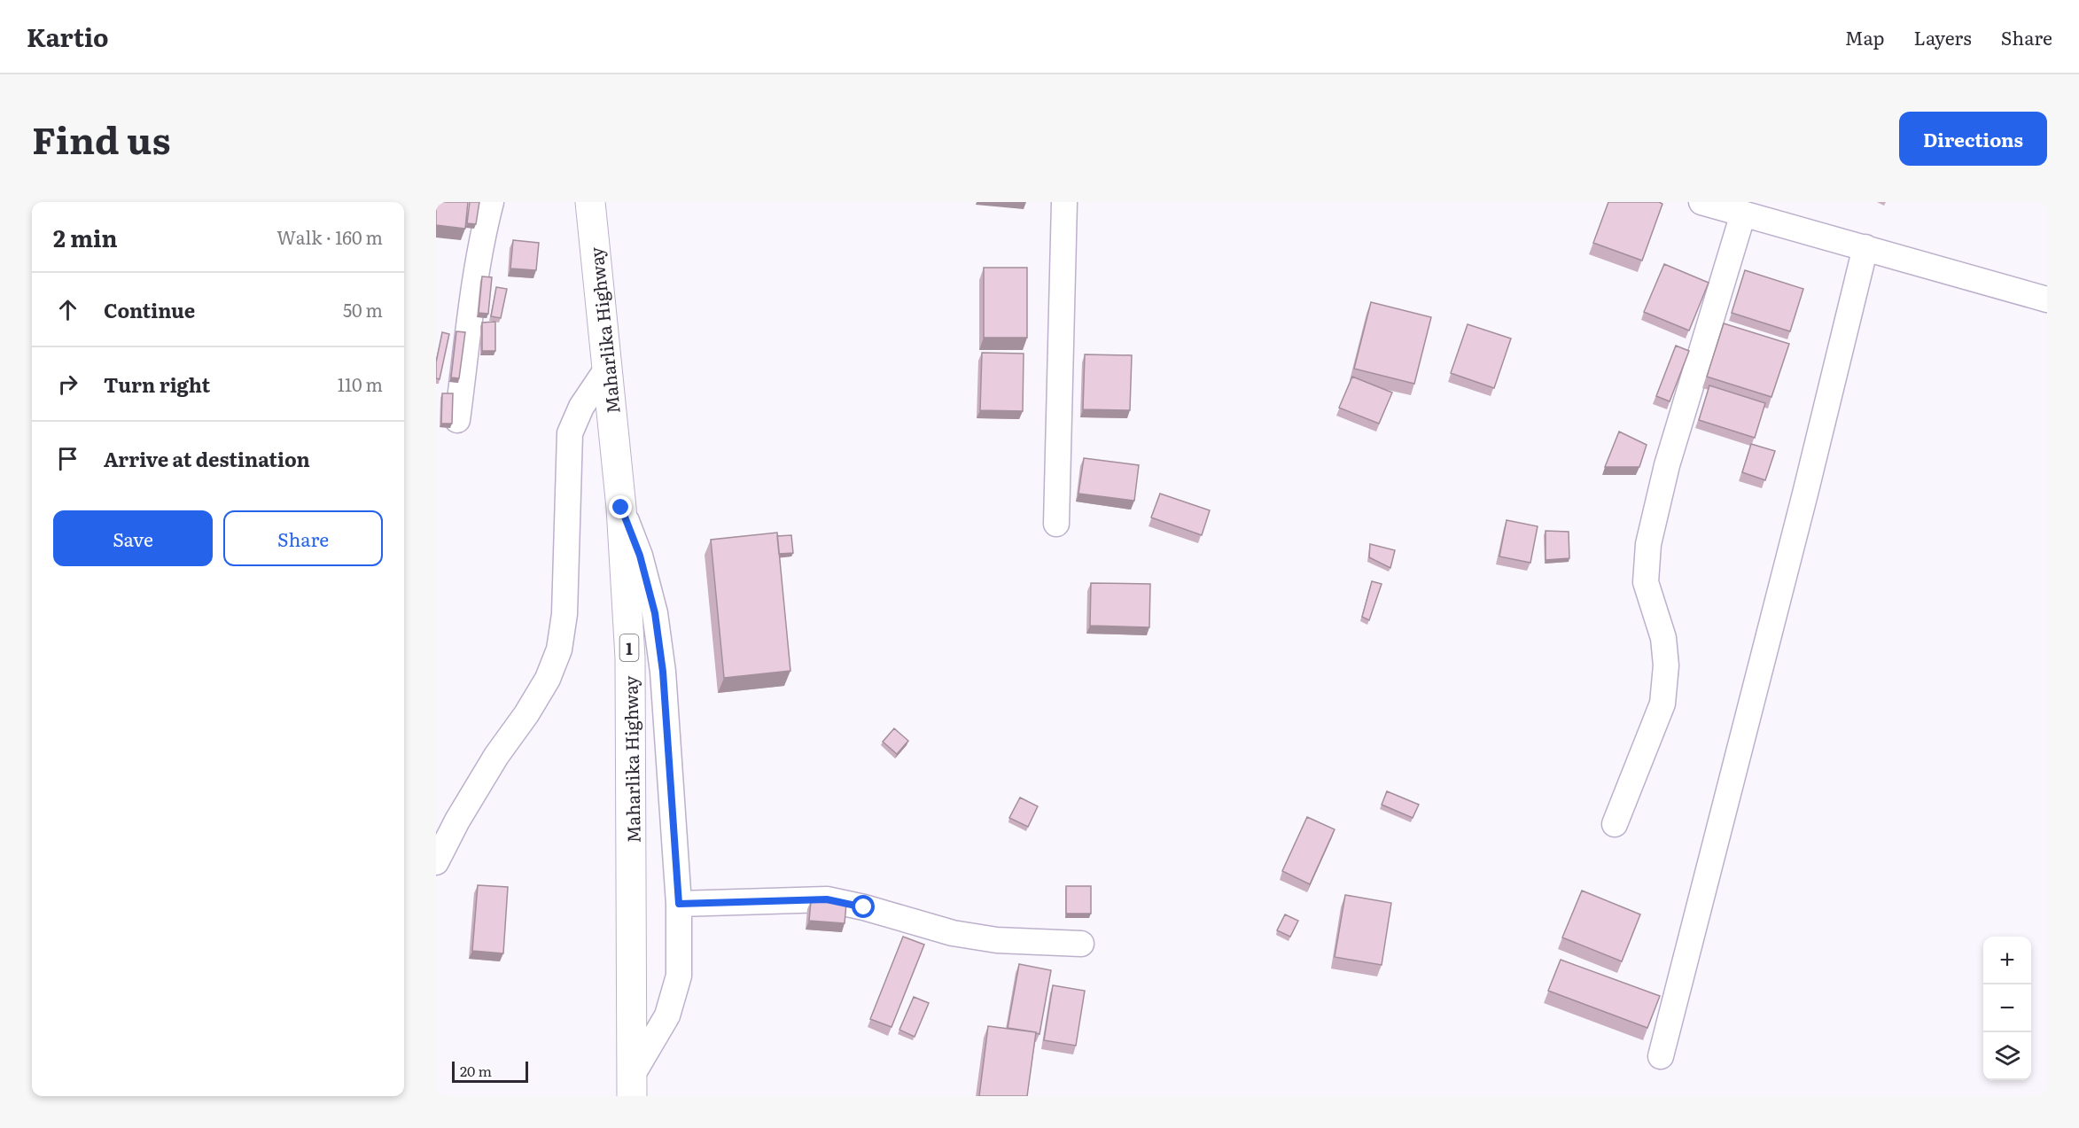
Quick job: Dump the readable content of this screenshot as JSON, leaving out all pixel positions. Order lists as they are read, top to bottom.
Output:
{
  "streets": {
    "highway": ["Maharlika Highway", "1"]
  },
  "scale_bar": "20 m",
  "page": {
    "header": "Kartio",
    "nav": ["Map", "Layers", "Share"],
    "title": "Find us",
    "buttons": [
      "Directions",
      ["Save", "Share"]
    ],
    "heading": ["2 min", "Walk · 160 m"],
    "list": [
      ["Continue", "50 m"],
      ["Turn right", "110 m"],
      "Arrive at destination"
    ],
    "map_buttons": ["+", "−"],
    "scale": "20 m"
  }
}
